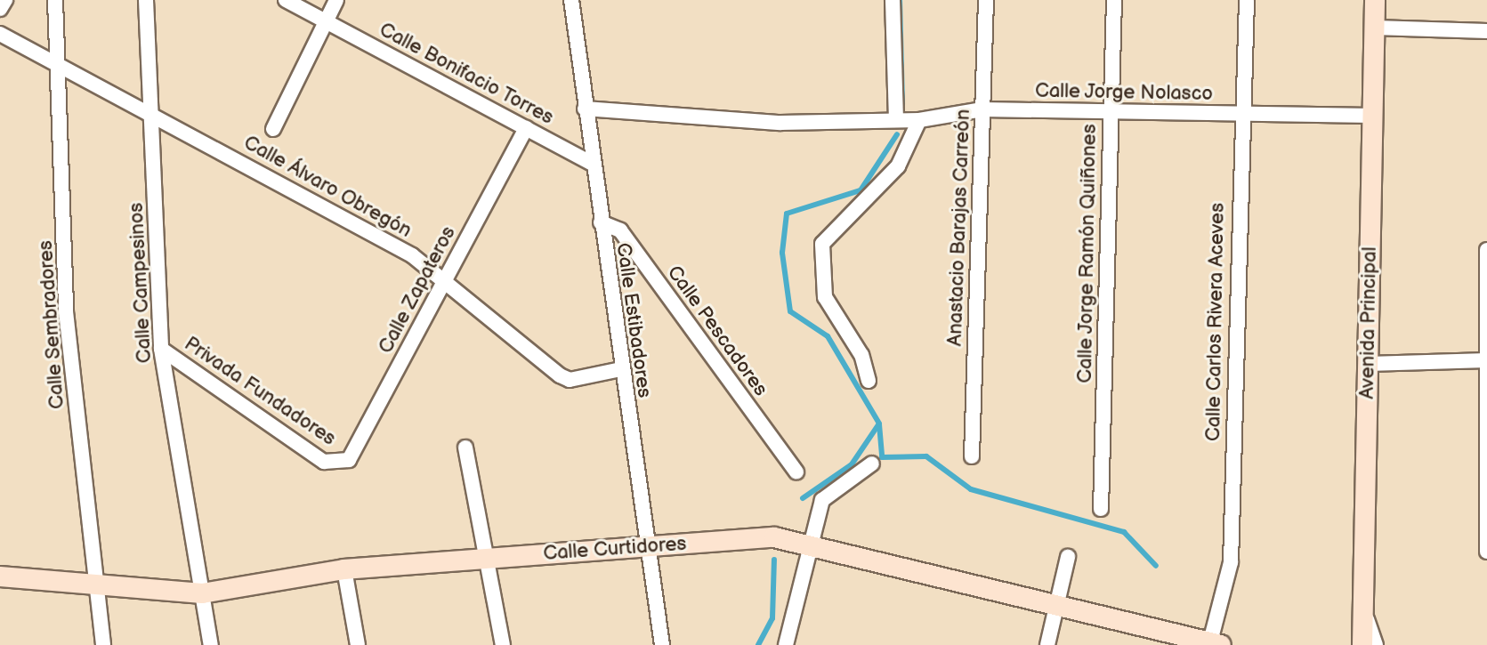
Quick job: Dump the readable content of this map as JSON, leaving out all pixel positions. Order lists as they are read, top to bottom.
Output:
{
  "streets": {
    "street": [
      "Calle Bonifacio Torres",
      "Calle Jorge Nolasco",
      "Calle Álvaro Obregón",
      "Anastacio Barajas Carreón",
      "Calle Jorge Ramón Quiñones",
      "Calle Campesinos",
      "Calle Zapateros",
      "Calle Estibadores",
      "Calle Carlos Rivera Aceves",
      "Avenida Principal",
      "Calle Sembradores",
      "Calle Pescadores",
      "Privada Fundadores",
      "Calle Curtidores"
    ]
  },
  "crossings": [
    ["Calle Bonifacio Torres", "Calle Jorge Nolasco"],
    ["Calle Bonifacio Torres", "Calle Zapateros"],
    ["Calle Bonifacio Torres", "Calle Estibadores"],
    ["Calle Jorge Nolasco", "Anastacio Barajas Carreón"],
    ["Calle Jorge Nolasco", "Calle Jorge Ramón Quiñones"],
    ["Calle Jorge Nolasco", "Calle Carlos Rivera Aceves"],
    ["Calle Jorge Nolasco", "Avenida Principal"],
    ["Calle Álvaro Obregón", "Calle Campesinos"],
    ["Calle Álvaro Obregón", "Calle Zapateros"],
    ["Calle Álvaro Obregón", "Calle Estibadores"],
    ["Calle Álvaro Obregón", "Calle Sembradores"],
    ["Calle Campesinos", "Privada Fundadores"],
    ["Calle Campesinos", "Calle Curtidores"],
    ["Calle Zapateros", "Privada Fundadores"],
    ["Calle Estibadores", "Calle Pescadores"],
    ["Calle Estibadores", "Calle Curtidores"],
    ["Calle Carlos Rivera Aceves", "Calle Curtidores"],
    ["Calle Sembradores", "Calle Curtidores"]
  ]
}
